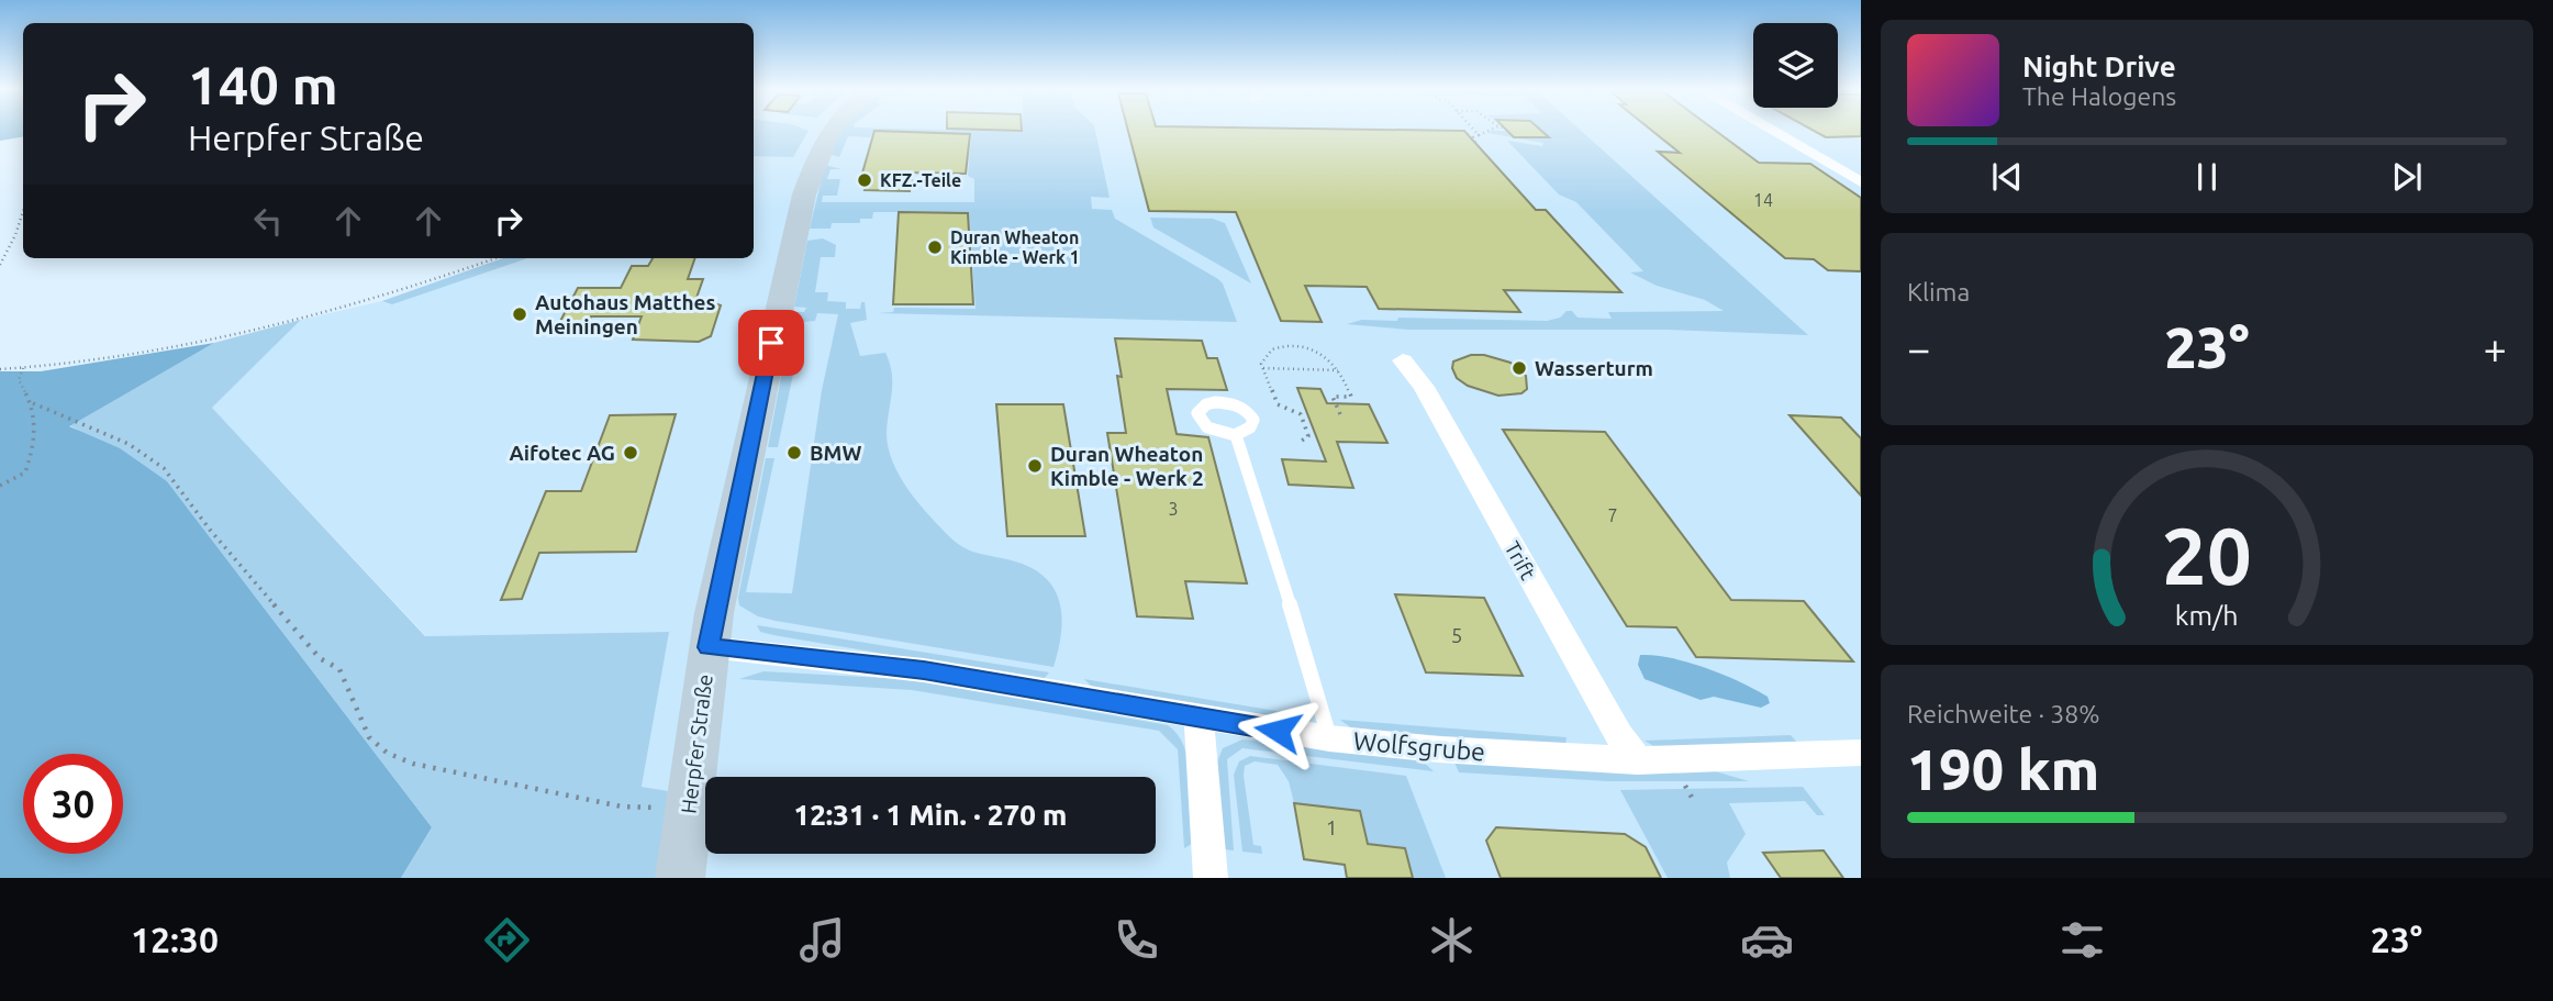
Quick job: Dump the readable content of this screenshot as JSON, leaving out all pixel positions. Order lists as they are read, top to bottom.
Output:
{
  "streets": {
    "main road": ["Herpfer Straße"],
    "street": ["Trift", "Wolfsgrube"]
  },
  "crossings": [
    ["Trift", "Wolfsgrube"],
    ["Herpfer Straße", "Wolfsgrube"]
  ],
  "places": [
    "KFZ.-Teile",
    "Duran Wheaton Kimble - Werk 1",
    "Autohaus Matthes Meiningen",
    "Wasserturm",
    "Aifotec AG",
    "BMW",
    "Duran Wheaton Kimble - Werk 2"
  ],
  "house_numbers": [
    "14",
    "3",
    "7",
    "5",
    "1"
  ],
  "page": {
    "turn": ["140 m", "Herpfer Straße"],
    "song": ["Night Drive", "The Halogens"],
    "tile": [
      "Klima",
      ["Reichweite · 38%", "190 km"]
    ],
    "heat": ["−", "23°", "+"],
    "limit": "30",
    "trip": "12:31 · 1 Min. · 270 m",
    "tabs": ["12:30", "23°"],
    "gauge": ["20", "km/h"]
  }
}
